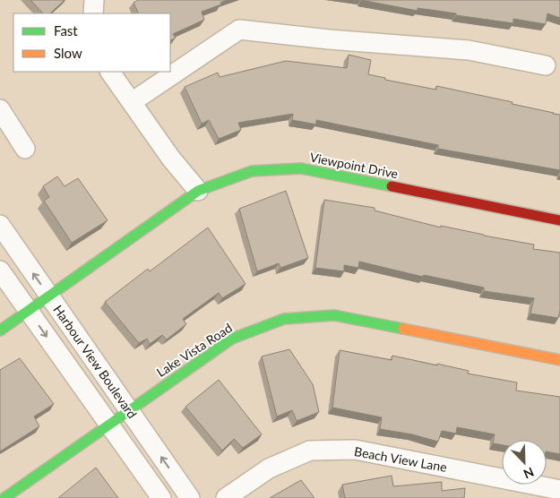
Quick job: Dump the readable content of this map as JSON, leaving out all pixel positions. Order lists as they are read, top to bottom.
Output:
{
  "streets": {
    "street": [
      "Viewpoint Drive",
      "Lake Vista Road",
      "Harbour View Boulevard",
      "Beach View Lane"
    ]
  },
  "crossings": [
    ["Viewpoint Drive", "Harbour View Boulevard"],
    ["Lake Vista Road", "Harbour View Boulevard"]
  ],
  "legend": ["Fast", "Slow"],
  "north": "bottom right"
}
